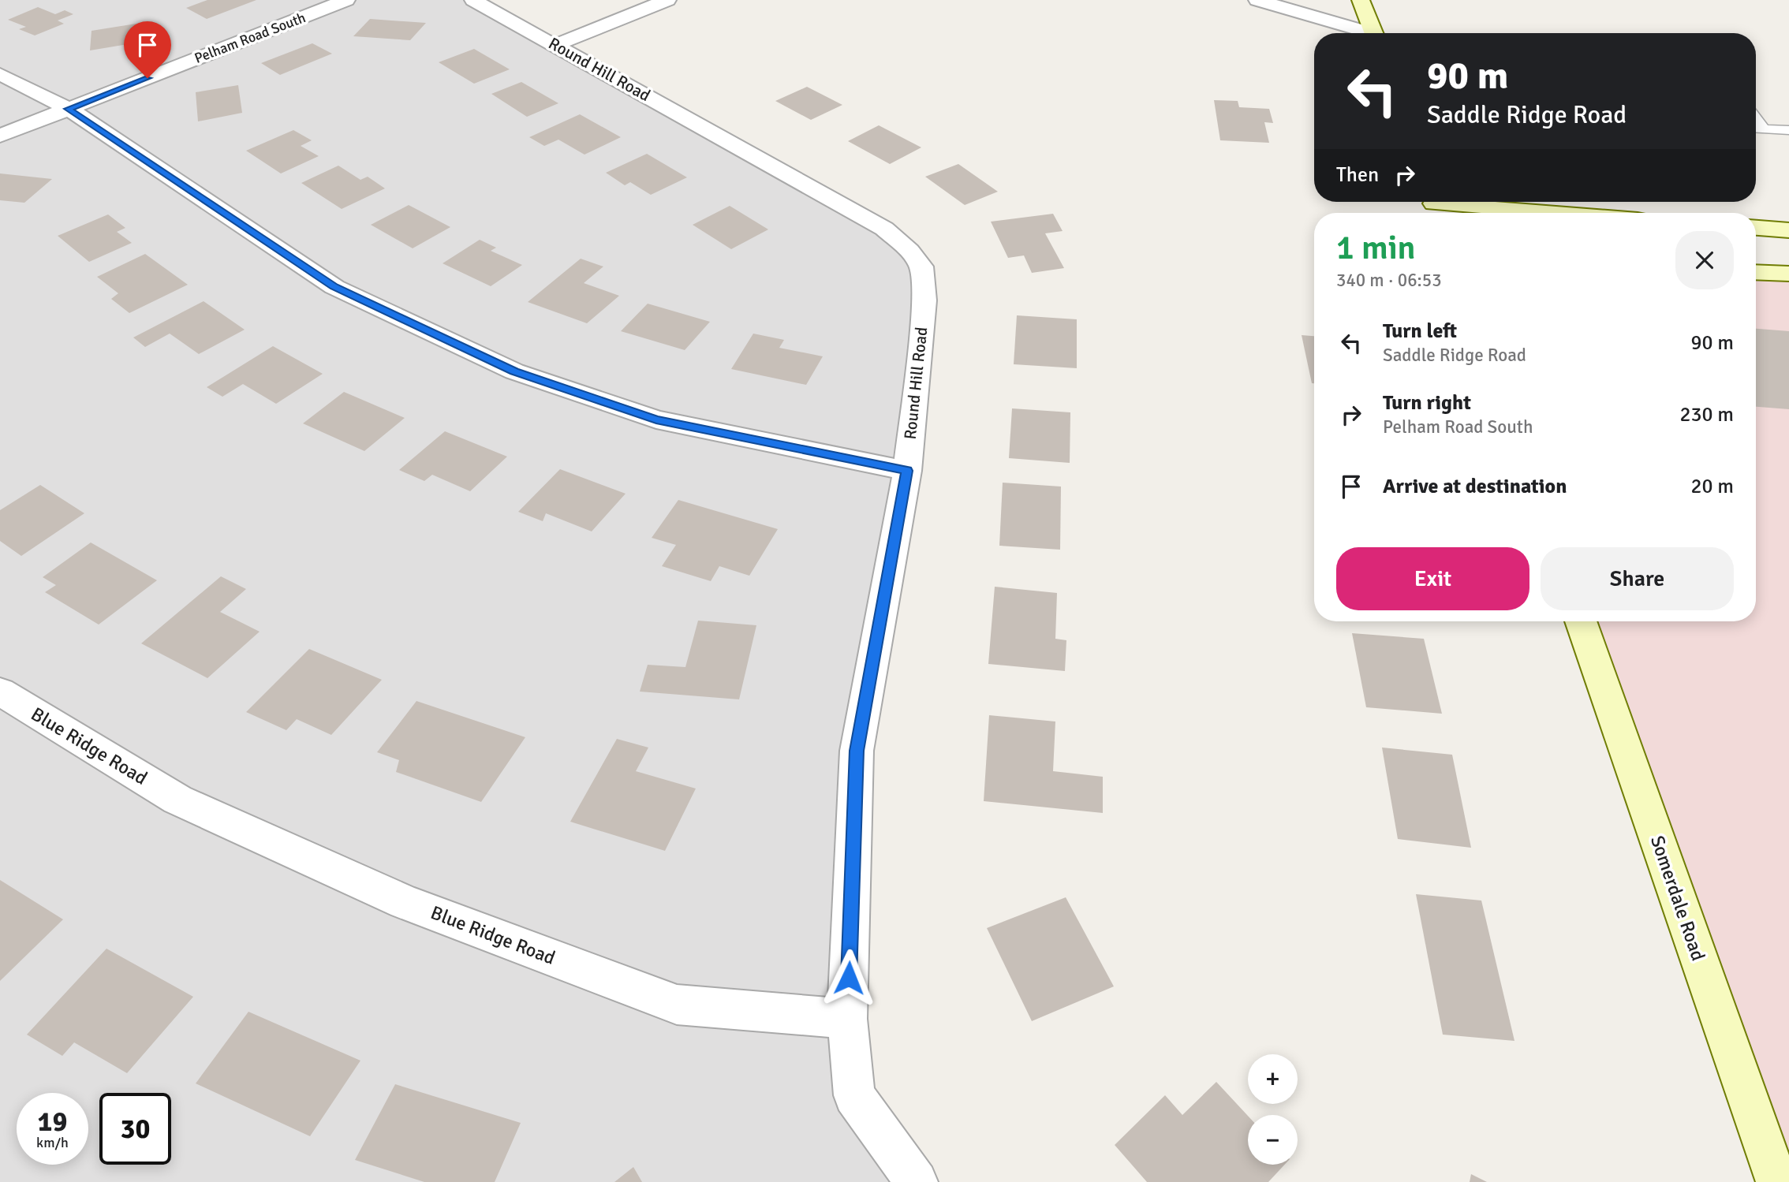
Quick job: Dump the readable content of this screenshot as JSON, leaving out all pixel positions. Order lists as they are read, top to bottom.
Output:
{
  "streets": {
    "main road": ["Somerdale Road"],
    "street": ["Pelham Road South", "Round Hill Road", "Blue Ridge Road"]
  },
  "crossings": [
    ["Round Hill Road", "Blue Ridge Road"]
  ],
  "page": {
    "turn": ["90 m", "Saddle Ridge Road"],
    "then": "Then",
    "heading": ["1 min", "340 m · 06:53"],
    "list": [
      {
        "name": "Turn left",
        "note": "Saddle Ridge Road",
        "value": "90 m"
      },
      {
        "name": "Turn right",
        "note": "Pelham Road South",
        "value": "230 m"
      },
      {
        "name": "Arrive at destination",
        "value": "20 m"
      }
    ],
    "buttons": ["Exit", "Share"],
    "map_buttons": ["+", "−"],
    "speed": "19 km/h",
    "limit": "30"
  }
}
